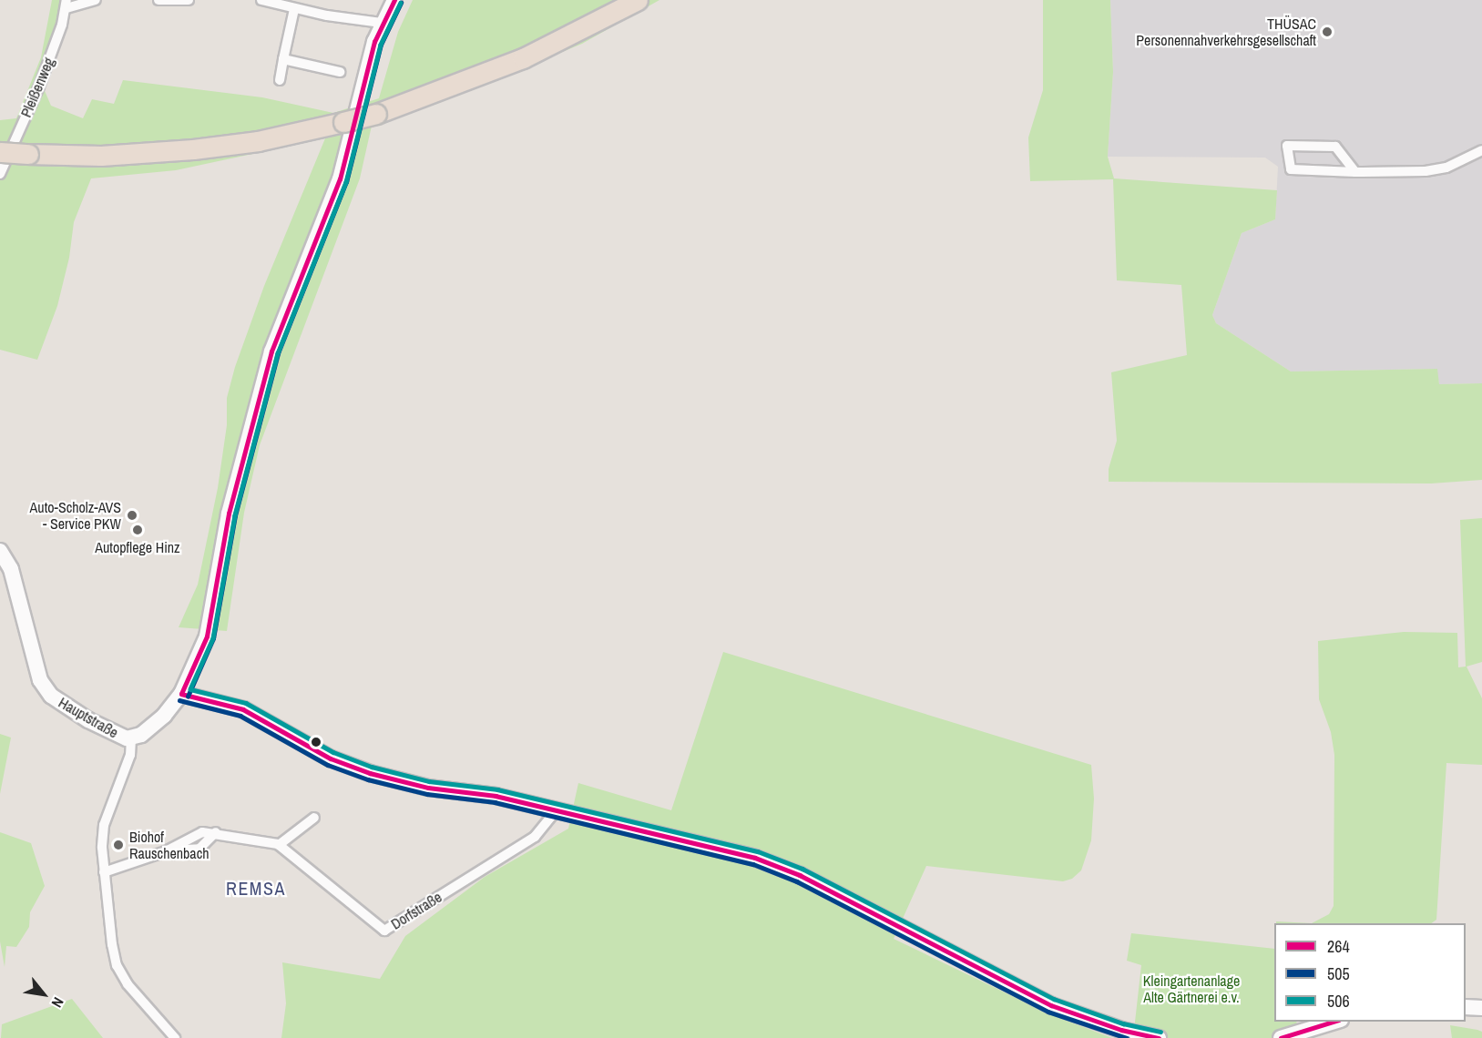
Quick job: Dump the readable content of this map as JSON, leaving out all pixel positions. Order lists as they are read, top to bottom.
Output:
{
  "streets": {
    "street": ["Pleißenweg", "Hauptstraße", "Dorfstraße"]
  },
  "districts": ["REMSA"],
  "parks": ["Kleingartenanlage Alte Gärtnerei e.v."],
  "places": [
    "THÜSAC Personennahverkehrsgesellschaft",
    "Auto-Scholz-AVS - Service PKW",
    "Autopflege Hinz",
    "Biohof Rauschenbach"
  ],
  "lines": ["transit line 264", "transit line 505", "transit line 506"],
  "legend": ["264", "505", "506"],
  "north": "bottom right"
}
